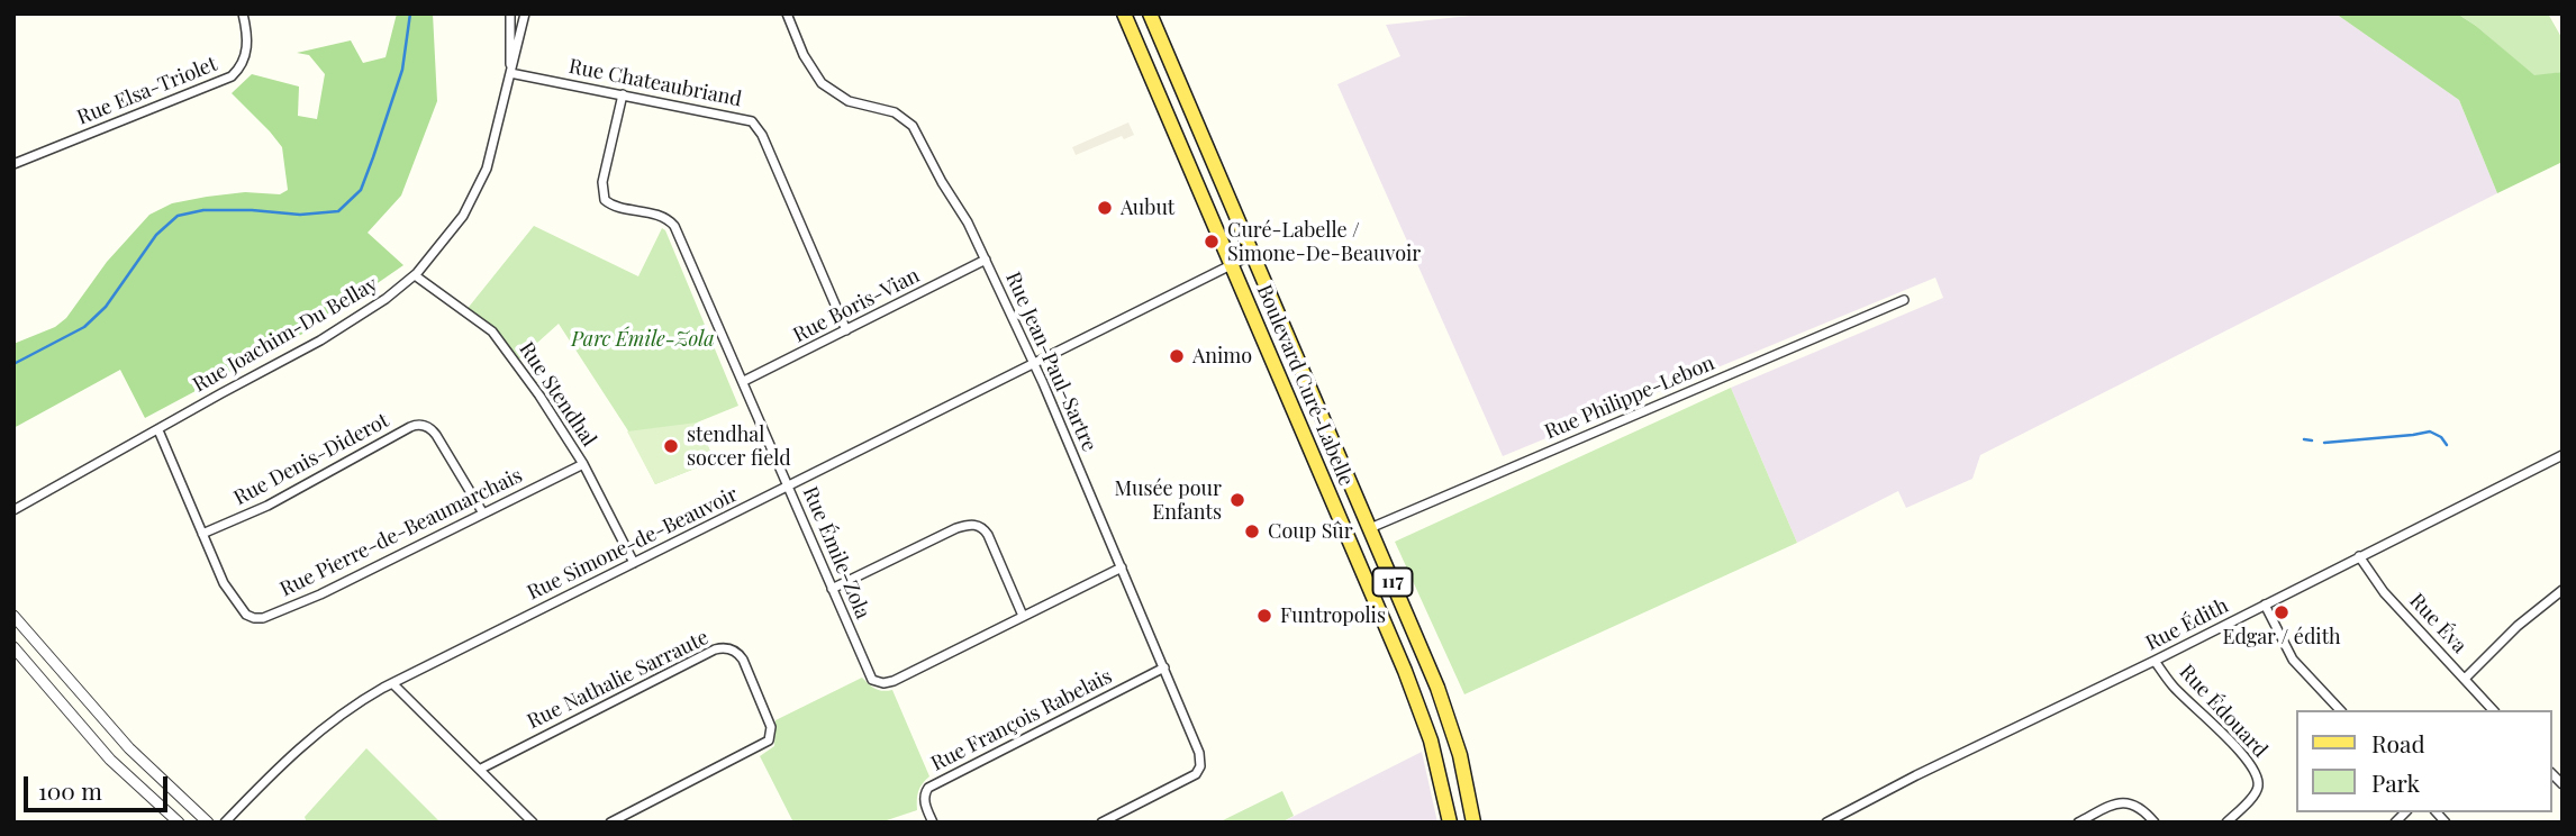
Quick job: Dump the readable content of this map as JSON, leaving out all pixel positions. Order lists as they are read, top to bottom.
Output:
{
  "streets": {
    "main road": ["Boulevard Curé-Labelle", "117"],
    "street": [
      "Rue Chateaubriand",
      "Rue Elsa-Triolet",
      "Rue Boris-Vian",
      "Rue Joachim-Du Bellay",
      "Rue Jean-Paul-Sartre",
      "Rue Stendhal",
      "Rue Philippe-Lebon",
      "Rue Denis-Diderot",
      "Rue Pierre-de-Beaumarchais",
      "Rue Simone-de-Beauvoir",
      "Rue Émile-Zola",
      "Rue Éva",
      "Rue Édith",
      "Rue Nathalie Sarraute",
      "Rue Édouard",
      "Rue François Rabelais"
    ]
  },
  "crossings": [
    ["Rue Chateaubriand", "Rue Boris-Vian"],
    ["Rue Chateaubriand", "Rue Joachim-Du Bellay"],
    ["Rue Chateaubriand", "Rue Émile-Zola"],
    ["Rue Boris-Vian", "Rue Jean-Paul-Sartre"],
    ["Rue Boris-Vian", "Rue Émile-Zola"],
    ["Rue Joachim-Du Bellay", "Rue Stendhal"],
    ["Rue Joachim-Du Bellay", "Rue Pierre-de-Beaumarchais"],
    ["Rue Jean-Paul-Sartre", "Rue Simone-de-Beauvoir"],
    ["Rue Jean-Paul-Sartre", "Rue Émile-Zola"],
    ["Rue Jean-Paul-Sartre", "Rue François Rabelais"],
    ["Boulevard Curé-Labelle", "Rue Philippe-Lebon"],
    ["Boulevard Curé-Labelle", "Rue Simone-de-Beauvoir"],
    ["Rue Stendhal", "Rue Pierre-de-Beaumarchais"],
    ["Rue Stendhal", "Rue Simone-de-Beauvoir"],
    ["Rue Denis-Diderot", "Rue Pierre-de-Beaumarchais"],
    ["Rue Simone-de-Beauvoir", "Rue Émile-Zola"],
    ["Rue Éva", "Rue Édith"],
    ["Rue Édith", "Rue Édouard"]
  ],
  "parks": ["Parc Émile-Zola"],
  "places": [
    "Aubut",
    "Curé-Labelle / Simone-De-Beauvoir",
    "Animo",
    "stendhal soccer field",
    "Musée pour Enfants",
    "Coup Sûr",
    "Edgar / édith",
    "Funtropolis"
  ],
  "legend": ["Road", "Park"],
  "scale_bar": "100 m"
}
